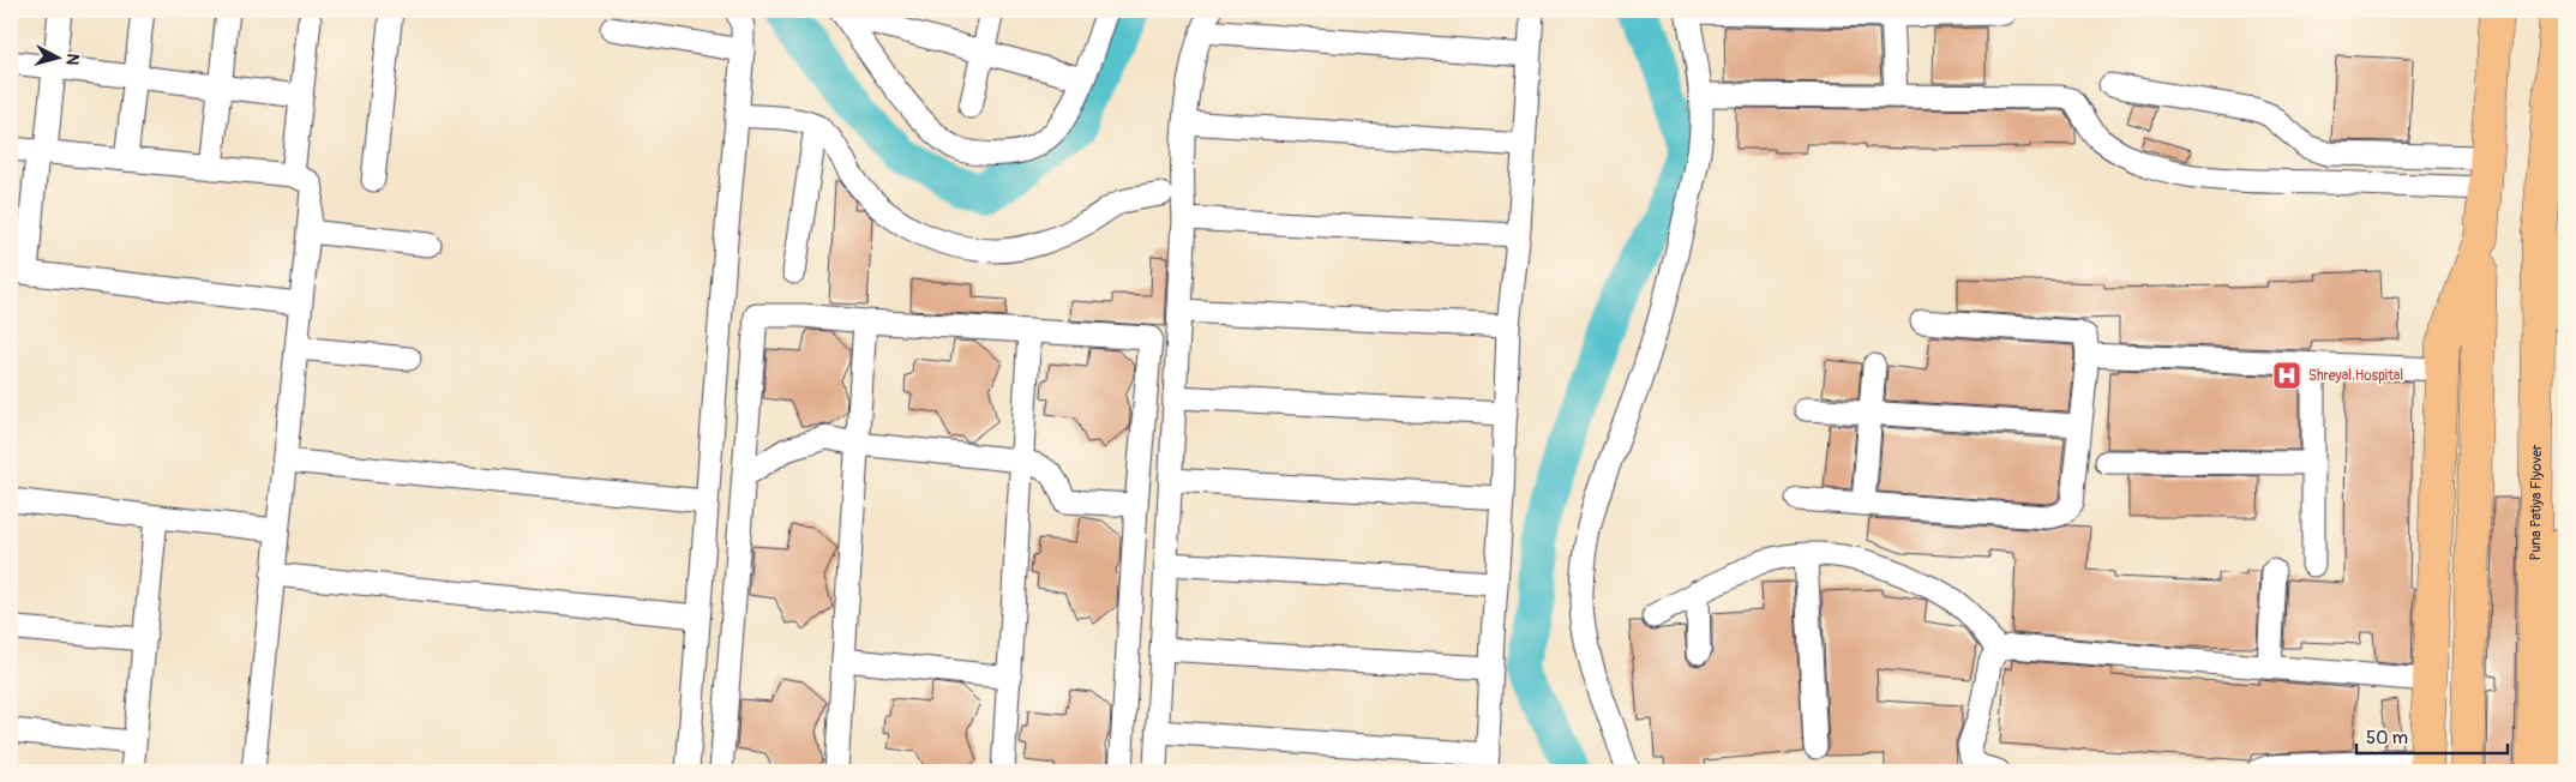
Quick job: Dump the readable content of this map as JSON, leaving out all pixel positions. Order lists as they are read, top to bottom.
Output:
{
  "streets": {
    "highway": ["Puna Patiya Flyover"]
  },
  "places": {
    "hospital": ["Shreyal Hospital"]
  },
  "scale_bar": "50 m",
  "north": "right"
}
